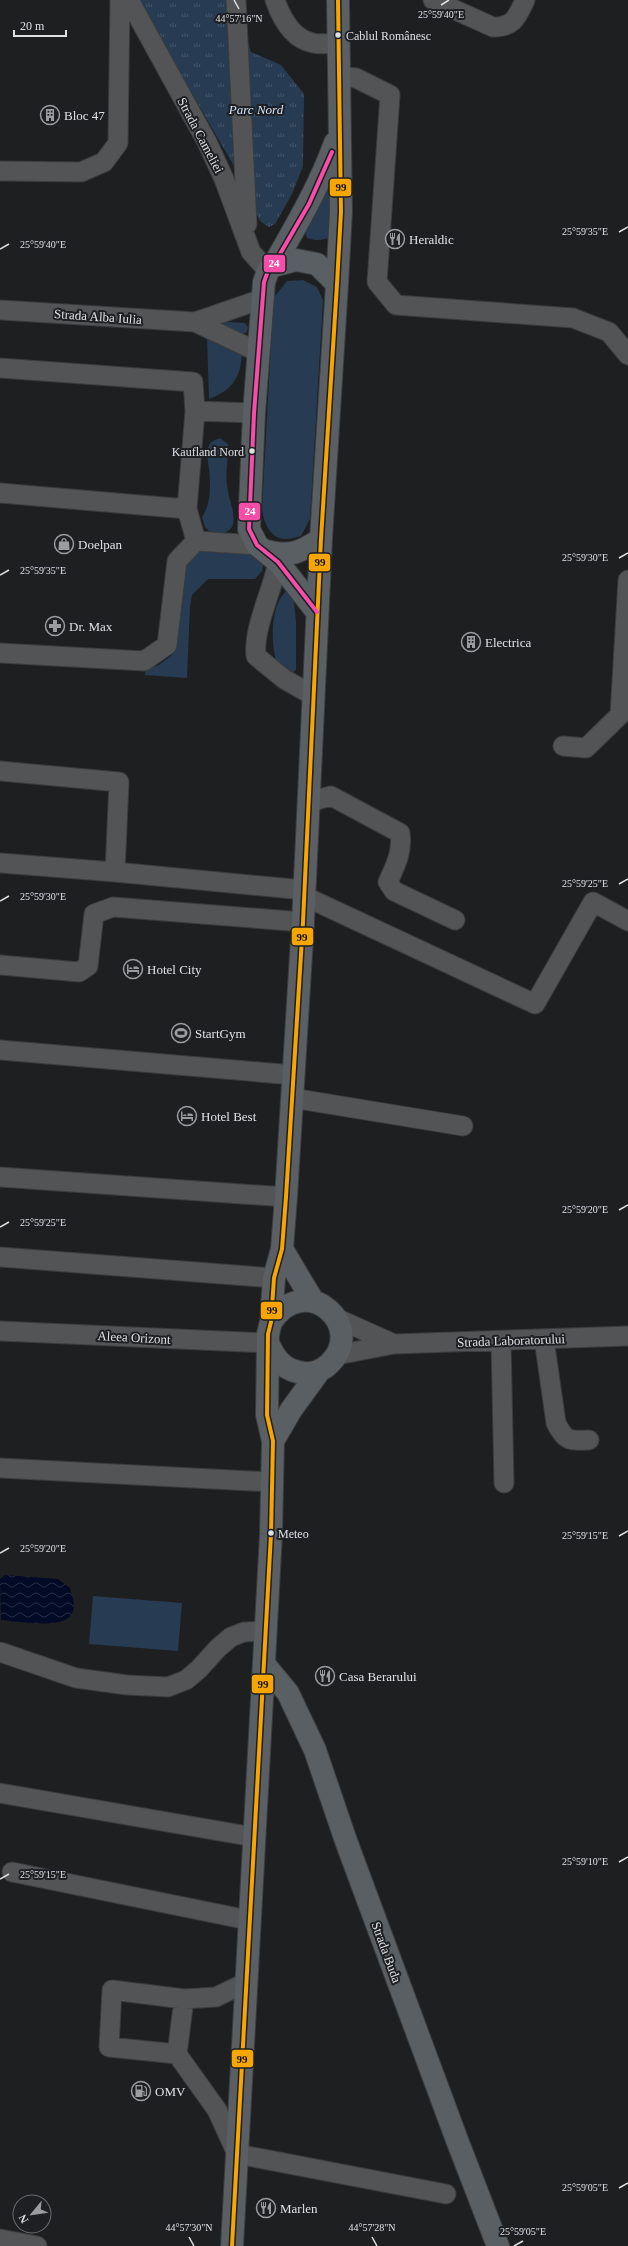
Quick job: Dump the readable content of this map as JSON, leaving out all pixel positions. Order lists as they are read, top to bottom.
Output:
{
  "streets": {
    "main road": ["Strada Buda"],
    "street": [
      "Strada Cameliei",
      "Strada Alba Iulia",
      "Aleea Orizont",
      "Strada Laboratorului"
    ]
  },
  "crossings": [
    ["Aleea Orizont", "Strada Laboratorului"]
  ],
  "parks": ["Parc Nord"],
  "places": {
    "other": ["Cablul Românesc", "Kaufland Nord", "Meteo"],
    "building": ["Bloc 47", "Electrica"],
    "restaurant": ["Heraldic", "Casa Berarului", "Marlen"],
    "shop": ["Doelpan"],
    "pharmacy": ["Dr. Max"],
    "hotel": ["Hotel City", "Hotel Best"],
    "sports": ["StartGym"],
    "fuel station": ["OMV"]
  },
  "lines": ["transit line 99", "transit line 24"],
  "scale_bar": "20 m",
  "north": "bottom left",
  "coordinates": [
    "25°59'40\"E",
    "44°57'16\"N",
    "25°59'35\"E",
    "25°59'30\"E",
    "25°59'25\"E",
    "25°59'20\"E",
    "25°59'15\"E",
    "25°59'10\"E",
    "25°59'05\"E",
    "44°57'30\"N",
    "44°57'28\"N"
  ]
}
